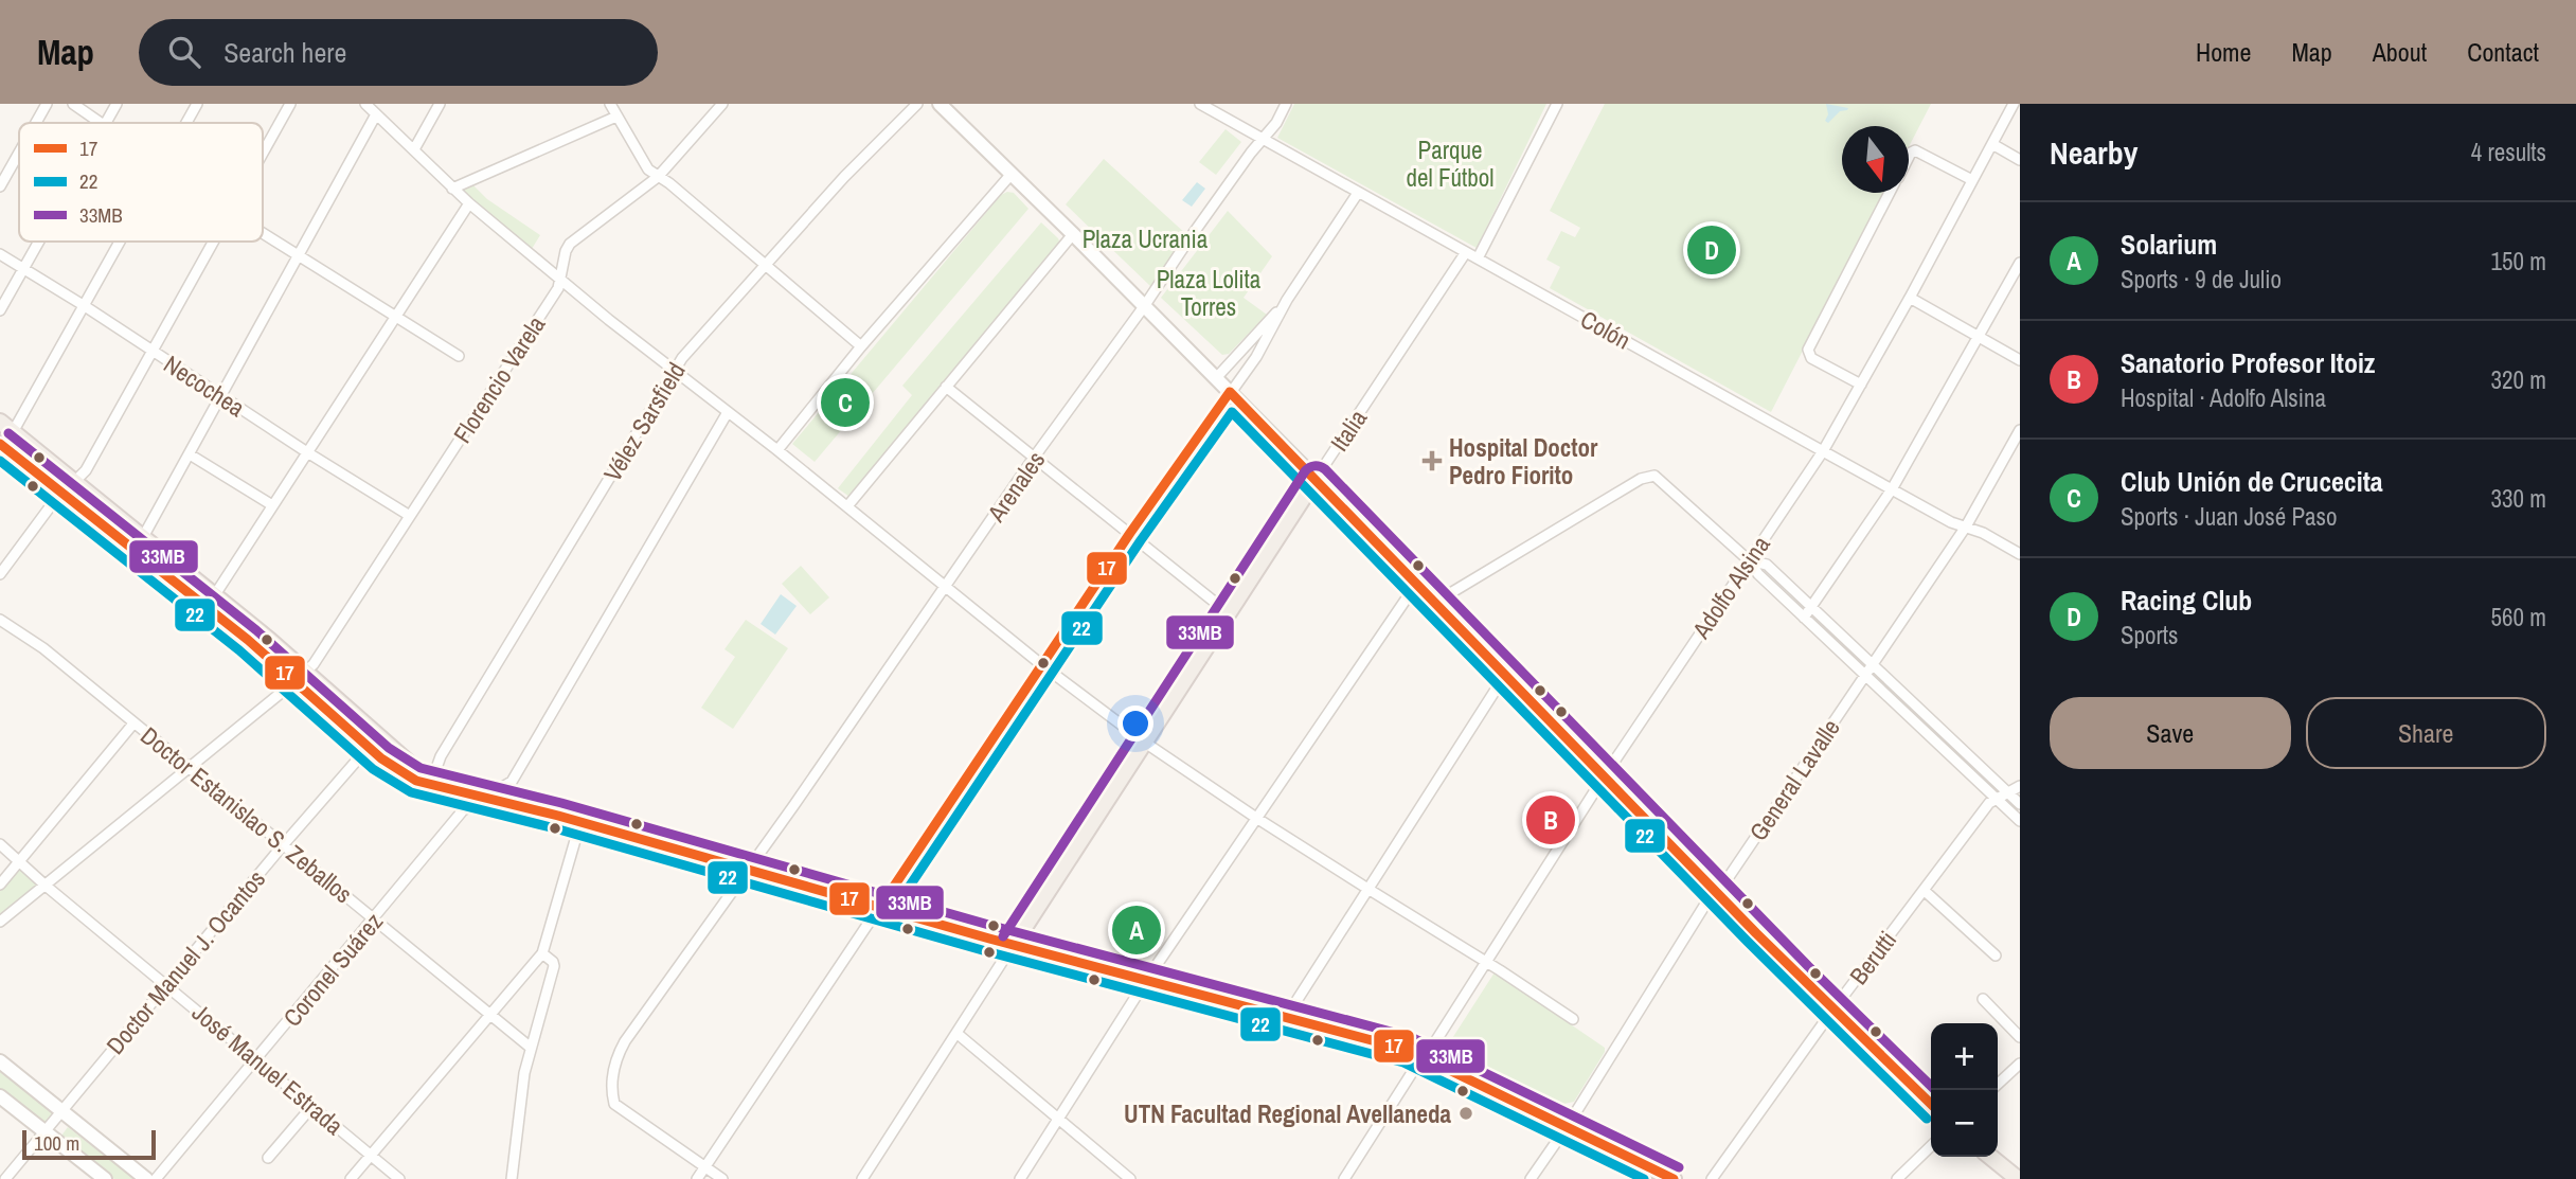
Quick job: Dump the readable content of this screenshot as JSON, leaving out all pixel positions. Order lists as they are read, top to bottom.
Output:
{
  "streets": {
    "main road": ["Italia"],
    "street": [
      "Colón",
      "Florencio Varela",
      "Necochea",
      "Vélez Sarsfield",
      "Arenales",
      "Adolfo Alsina",
      "General Lavalle",
      "Doctor Estanislao S. Zeballos",
      "Berutti",
      "Doctor Manuel J. Ocantos",
      "Coronel Suárez",
      "José Manuel Estrada"
    ]
  },
  "crossings": [
    ["Colón", "Italia"],
    ["Colón", "Arenales"],
    ["Colón", "Adolfo Alsina"],
    ["Colón", "General Lavalle"],
    ["Florencio Varela", "Necochea"],
    ["Florencio Varela", "Doctor Estanislao S. Zeballos"],
    ["Florencio Varela", "José Manuel Estrada"],
    ["Doctor Estanislao S. Zeballos", "Doctor Manuel J. Ocantos"],
    ["Doctor Estanislao S. Zeballos", "Coronel Suárez"],
    ["Doctor Manuel J. Ocantos", "José Manuel Estrada"],
    ["Coronel Suárez", "José Manuel Estrada"]
  ],
  "parks": ["Parque del Fútbol", "Plaza Ucrania", "Plaza Lolita Torres"],
  "places": {
    "health": ["Hospital Doctor Pedro Fiorito"],
    "other": ["UTN Facultad Regional Avellaneda"]
  },
  "lines": ["transit line 17", "transit line 22", "transit line 33MB"],
  "legend": ["17", "22", "33MB"],
  "scale_bar": "100 m",
  "north": "bottom",
  "page": {
    "header": "Map",
    "search": "Search here",
    "nav": [
      "Home",
      "Map",
      "About",
      "Contact"
    ],
    "heading": ["Nearby", "4 results"],
    "list": [
      {
        "mark": "A",
        "name": "Solarium",
        "note": "Sports · 9 de Julio",
        "value": "150 m"
      },
      {
        "mark": "B",
        "name": "Sanatorio Profesor Itoiz",
        "note": "Hospital · Adolfo Alsina",
        "value": "320 m"
      },
      {
        "mark": "C",
        "name": "Club Unión de Crucecita",
        "note": "Sports · Juan José Paso",
        "value": "330 m"
      },
      {
        "mark": "D",
        "name": "Racing Club",
        "note": "Sports",
        "value": "560 m"
      }
    ],
    "pins": [
      "D",
      "C",
      "B",
      "A"
    ],
    "buttons": ["Save", "Share"],
    "map_buttons": ["+", "−"],
    "scale": "100 m"
  }
}
